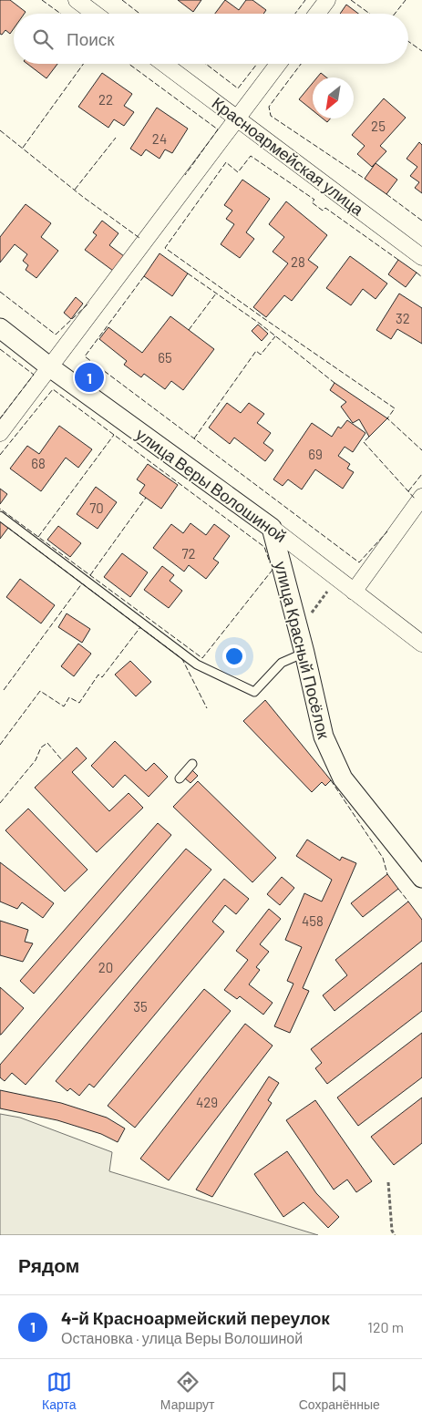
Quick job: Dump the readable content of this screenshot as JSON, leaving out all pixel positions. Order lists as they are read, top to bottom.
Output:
{
  "streets": {
    "street": ["Красноармейская улица", "улица Веры Волошиной", "улица Красный Посёлок"]
  },
  "crossings": [
    ["улица Веры Волошиной", "улица Красный Посёлок"]
  ],
  "house_numbers": [
    "22",
    "25",
    "24",
    "28",
    "32",
    "65",
    "69",
    "68",
    "70",
    "72",
    "458",
    "20",
    "35",
    "429"
  ],
  "north": "bottom left",
  "page": {
    "search": "Поиск",
    "pins": "1",
    "heading": "Рядом",
    "list": [
      {
        "mark": "1",
        "name": "4-й Красноармейский переулок",
        "note": "Остановка · улица Веры Волошиной",
        "value": "120 m"
      }
    ],
    "nav": ["Карта", "Маршрут", "Сохранённые"]
  }
}
